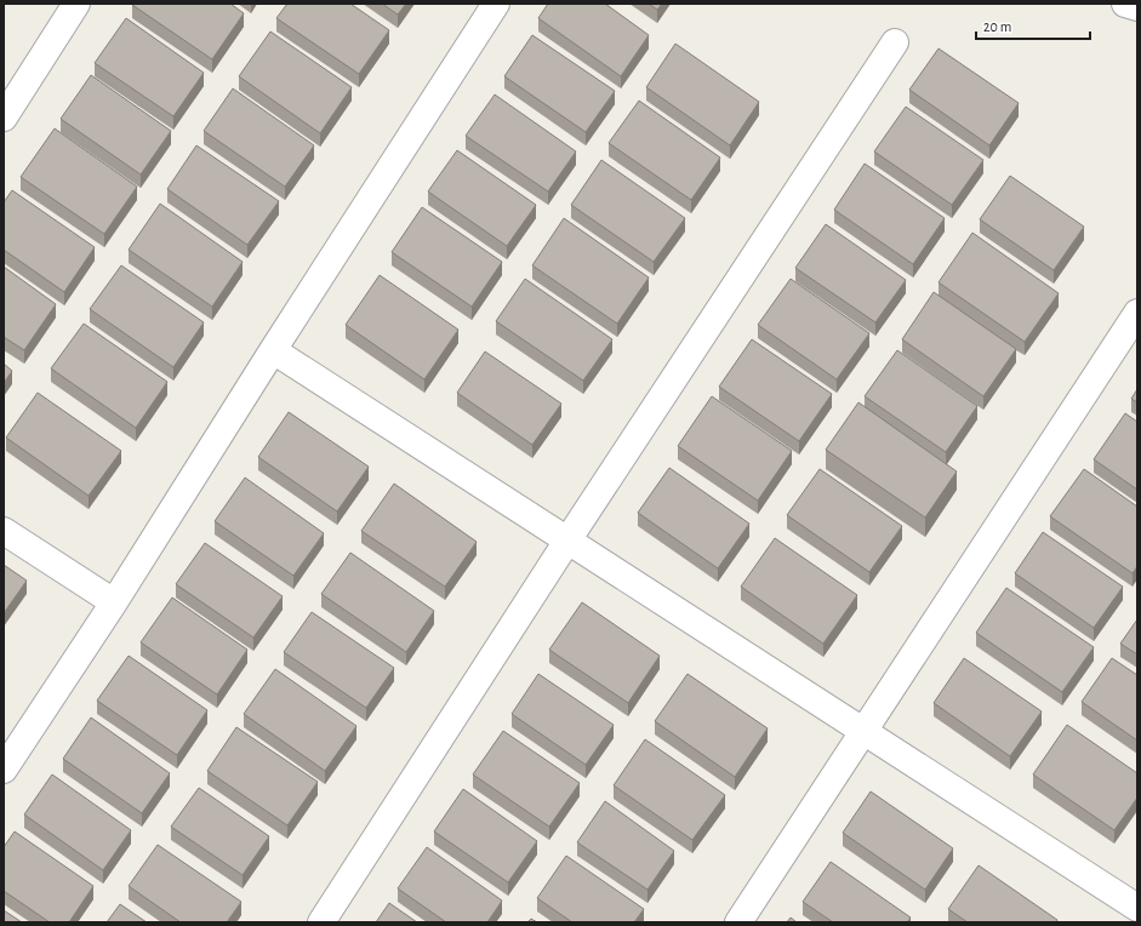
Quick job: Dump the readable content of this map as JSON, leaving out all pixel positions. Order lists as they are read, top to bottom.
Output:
{
  "scale_bar": "20 m"
}
